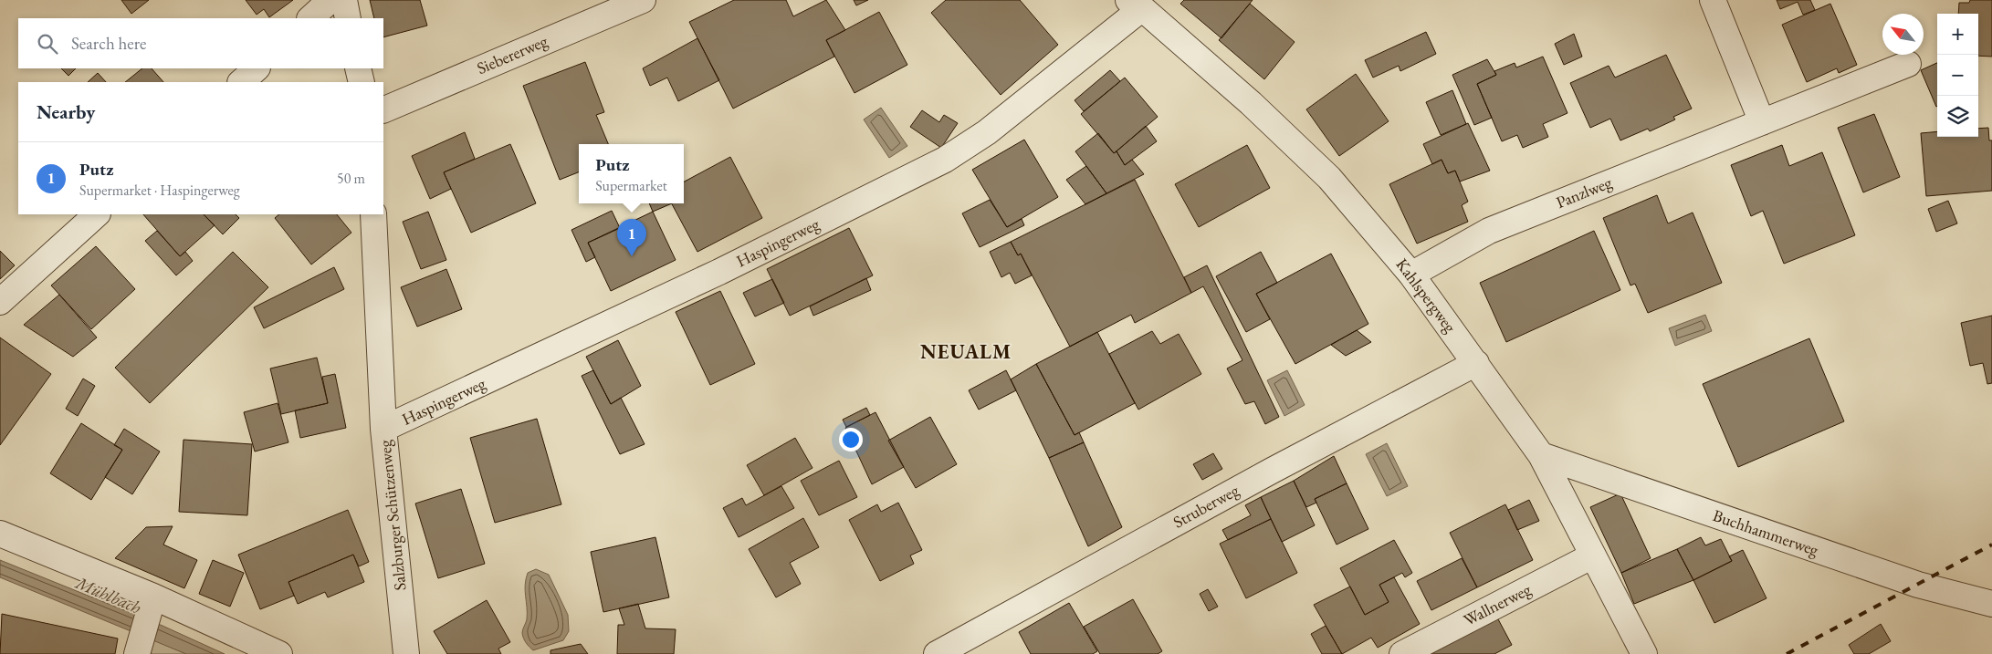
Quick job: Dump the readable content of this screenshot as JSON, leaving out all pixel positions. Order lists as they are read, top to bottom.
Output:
{
  "streets": {
    "street": [
      "Siebererweg",
      "Panzlweg",
      "Haspingerweg",
      "Kahlspergweg",
      "Struberweg",
      "Salzburger Schützenweg",
      "Buchhammerweg",
      "Wallnerweg"
    ]
  },
  "crossings": [
    ["Panzlweg", "Kahlspergweg"],
    ["Haspingerweg", "Kahlspergweg"],
    ["Haspingerweg", "Salzburger Schützenweg"],
    ["Kahlspergweg", "Struberweg"],
    ["Kahlspergweg", "Buchhammerweg"],
    ["Kahlspergweg", "Wallnerweg"]
  ],
  "districts": ["NEUALM"],
  "water": ["Mühlbach"],
  "north": "top left",
  "page": {
    "map_buttons": ["+", "−"],
    "search": "Search here",
    "heading": "Nearby",
    "list": [
      {
        "mark": "1",
        "name": "Putz",
        "note": "Supermarket · Haspingerweg",
        "value": "50 m"
      }
    ],
    "popup": ["Putz", "Supermarket"],
    "pins": "1"
  }
}
